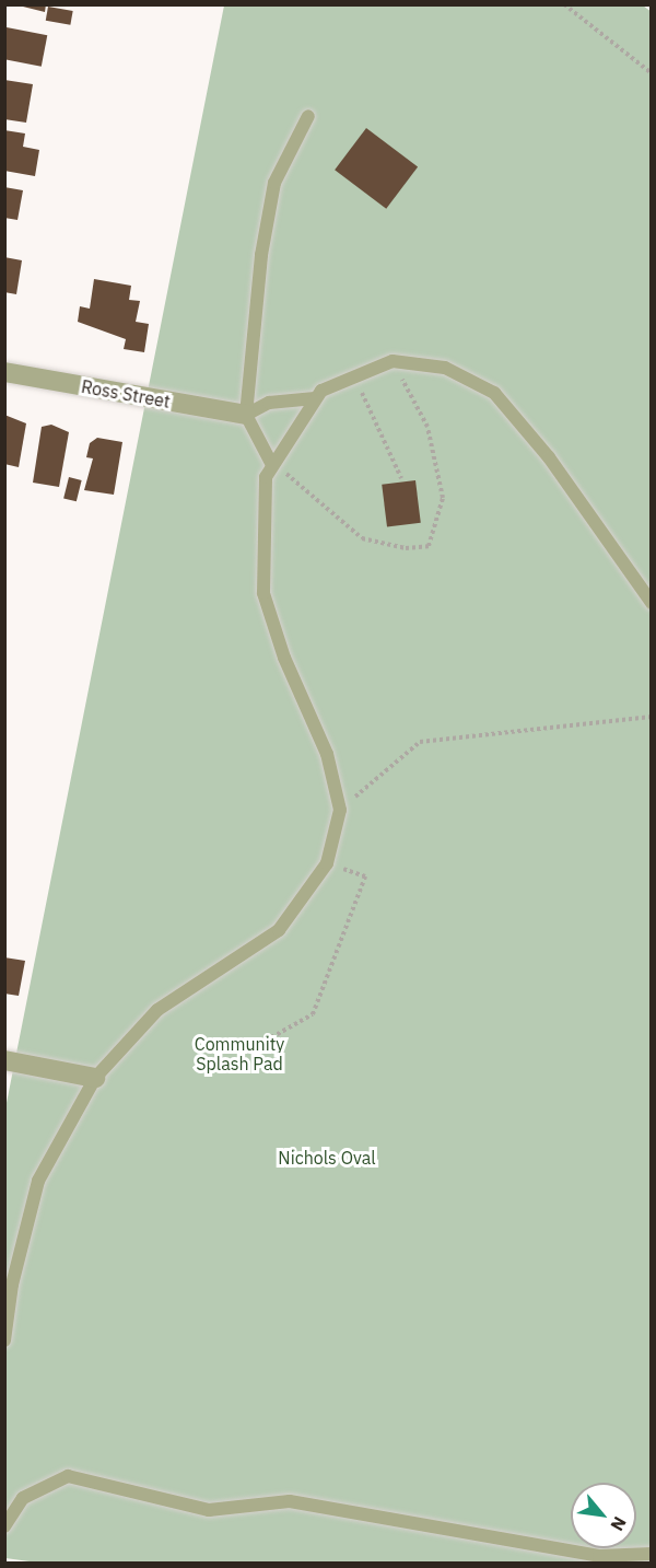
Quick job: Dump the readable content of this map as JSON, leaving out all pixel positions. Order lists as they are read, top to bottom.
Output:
{
  "streets": {
    "street": ["Ross Street"]
  },
  "parks": ["Community Splash Pad", "Nichols Oval"],
  "north": "bottom right"
}
